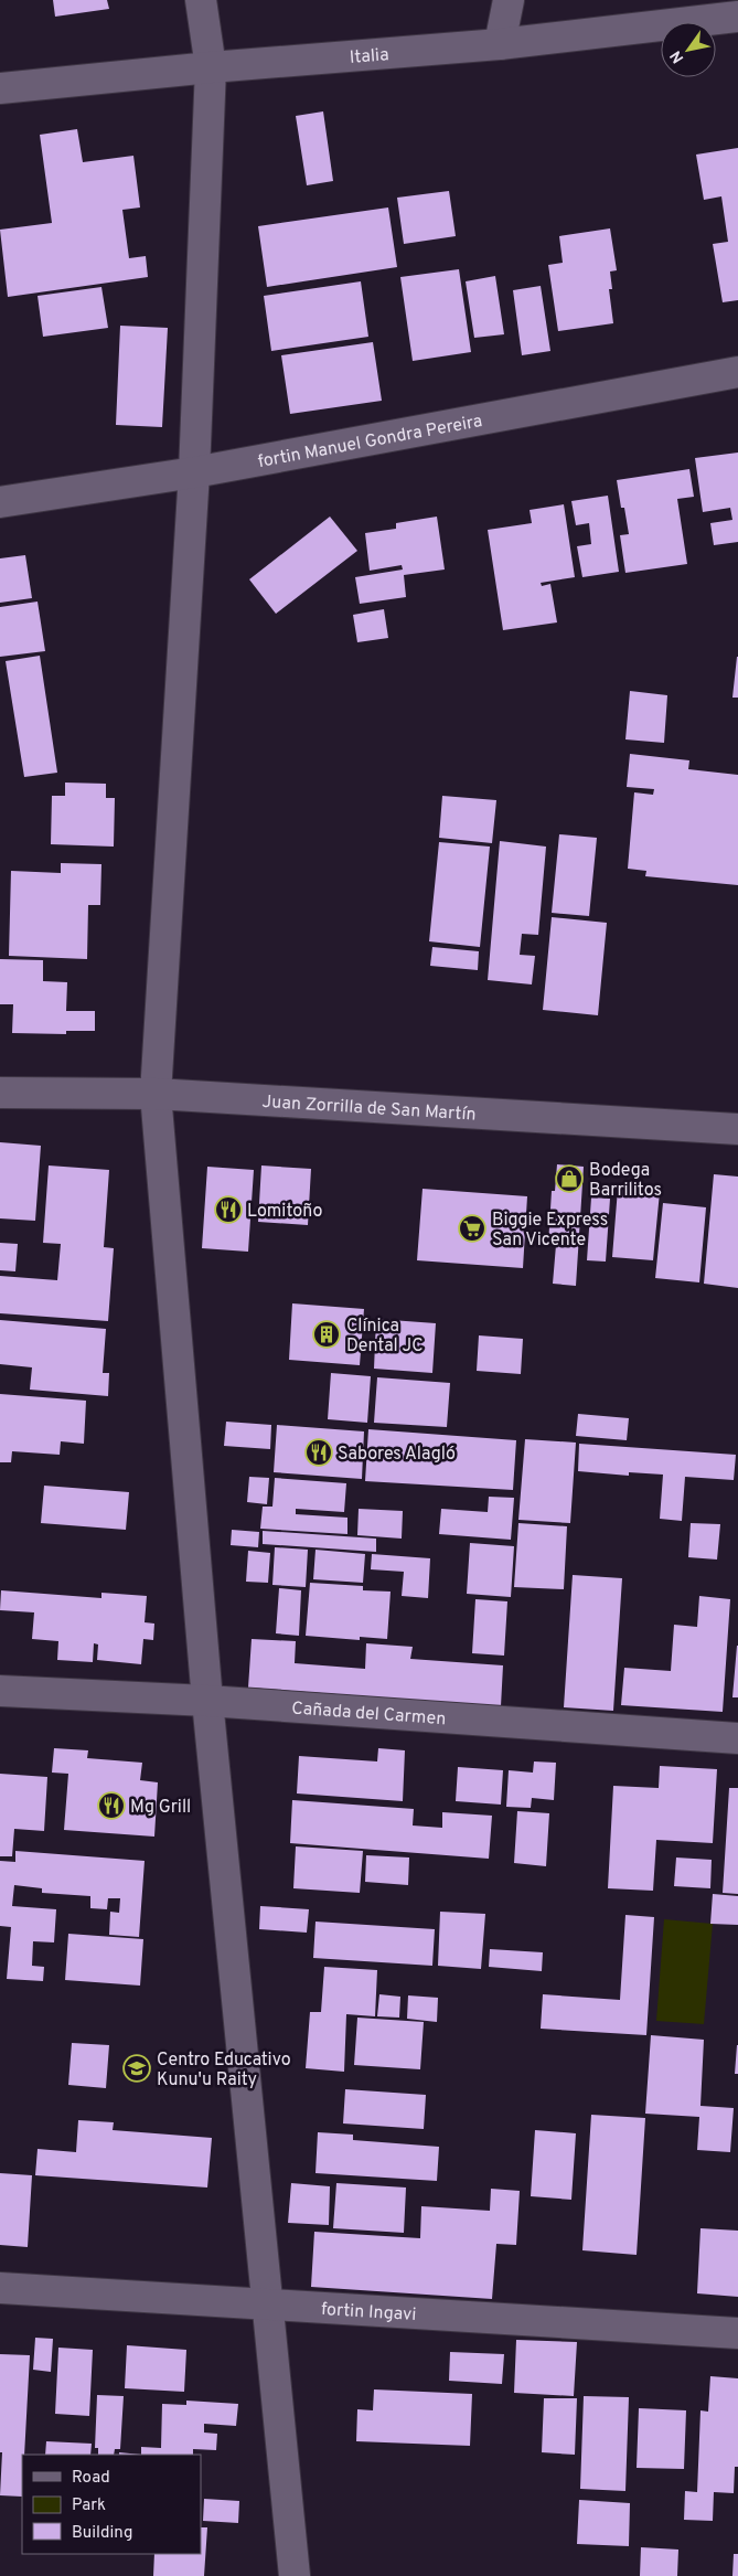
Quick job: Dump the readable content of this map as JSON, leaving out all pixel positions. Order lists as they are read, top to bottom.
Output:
{
  "streets": {
    "street": [
      "Italia",
      "fortin Manuel Gondra Pereira",
      "Juan Zorrilla de San Martín",
      "Cañada del Carmen",
      "fortin Ingavi"
    ]
  },
  "places": {
    "shop": ["Bodega Barrilitos"],
    "restaurant": ["Lomitoño", "Sabores Alagló", "Mg Grill"],
    "supermarket": ["Biggie Express San Vicente"],
    "building": ["Clínica Dental JC"],
    "school or university": ["Centro Educativo Kunu'u Raity"]
  },
  "legend": ["Road", "Park", "Building"],
  "north": "bottom left"
}
